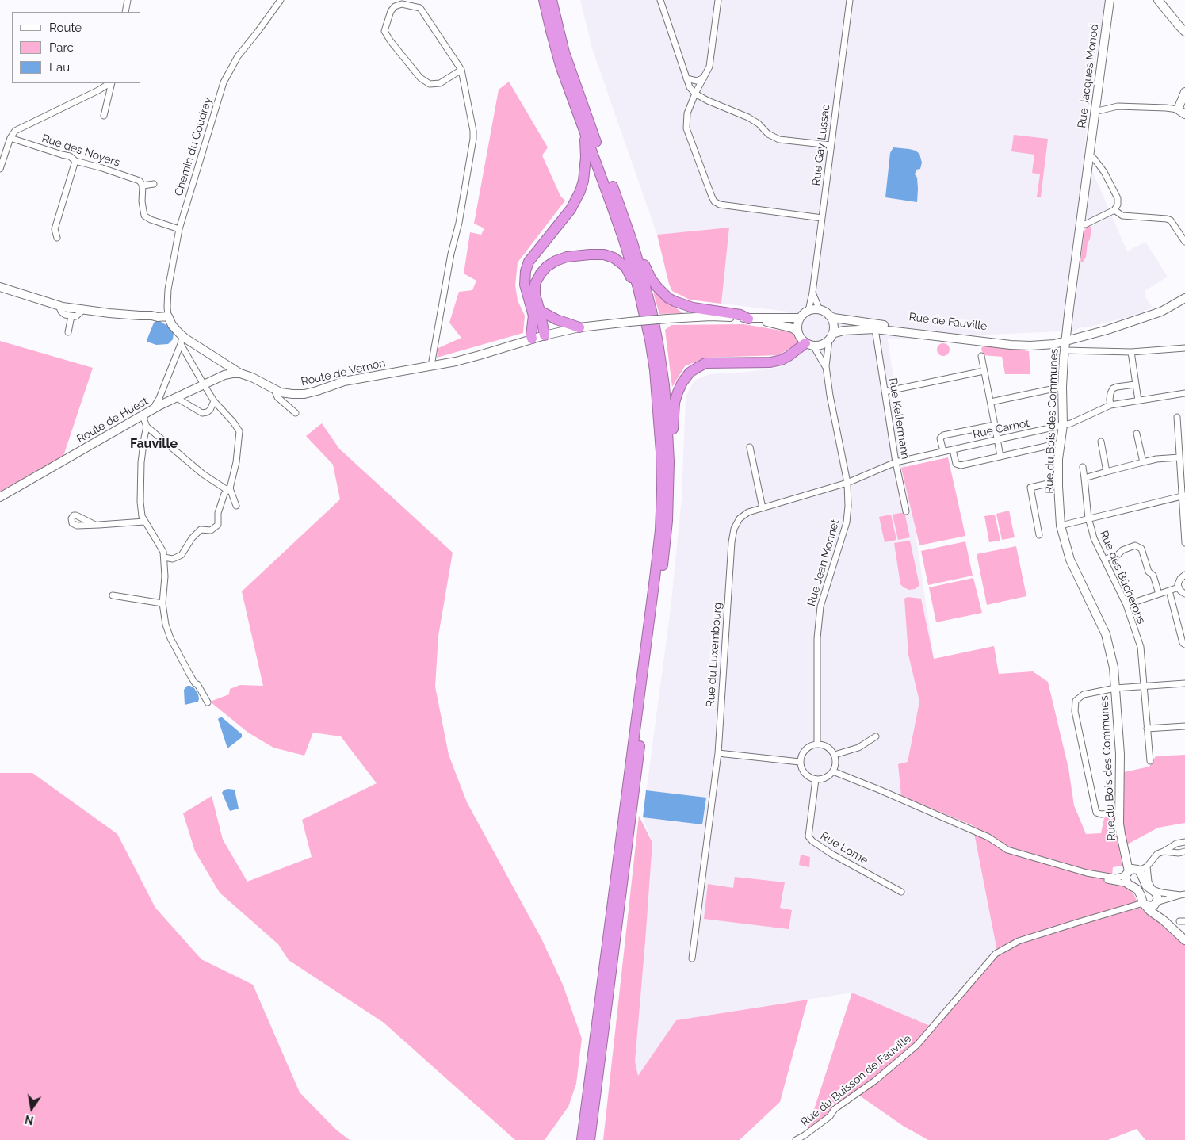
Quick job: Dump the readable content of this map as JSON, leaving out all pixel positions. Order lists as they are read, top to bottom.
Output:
{
  "streets": {
    "main road": [
      "Rue Jacques Monod",
      "Rue de Fauville",
      "Route de Vernon",
      "Route de Huest",
      "Rue du Bois des Communes"
    ],
    "street": [
      "Rue Gay Lussac",
      "Chemin du Coudray",
      "Rue des Noyers",
      "Rue Kellermann",
      "Rue Carnot",
      "Rue Jean Monnet",
      "Rue des Bûcherons",
      "Rue du Luxembourg",
      "Rue Lome",
      "Rue du Buisson de Fauville"
    ]
  },
  "crossings": [
    ["Rue Jacques Monod", "Rue de Fauville"],
    ["Rue Jacques Monod", "Rue du Bois des Communes"],
    ["Rue Gay Lussac", "Rue de Fauville"],
    ["Rue Gay Lussac", "Rue Jean Monnet"],
    ["Chemin du Coudray", "Route de Vernon"],
    ["Rue de Fauville", "Rue Kellermann"],
    ["Rue de Fauville", "Rue du Bois des Communes"],
    ["Rue de Fauville", "Rue Jean Monnet"],
    ["Route de Vernon", "Route de Huest"],
    ["Rue Kellermann", "Rue Carnot"],
    ["Rue Kellermann", "Rue du Luxembourg"],
    ["Rue du Bois des Communes", "Rue Carnot"],
    ["Rue du Bois des Communes", "Rue du Buisson de Fauville"],
    ["Rue Carnot", "Rue du Luxembourg"],
    ["Rue Jean Monnet", "Rue du Luxembourg"],
    ["Rue Jean Monnet", "Rue Lome"]
  ],
  "districts": ["Fauville"],
  "legend": ["Route", "Parc", "Eau"],
  "north": "bottom"
}
